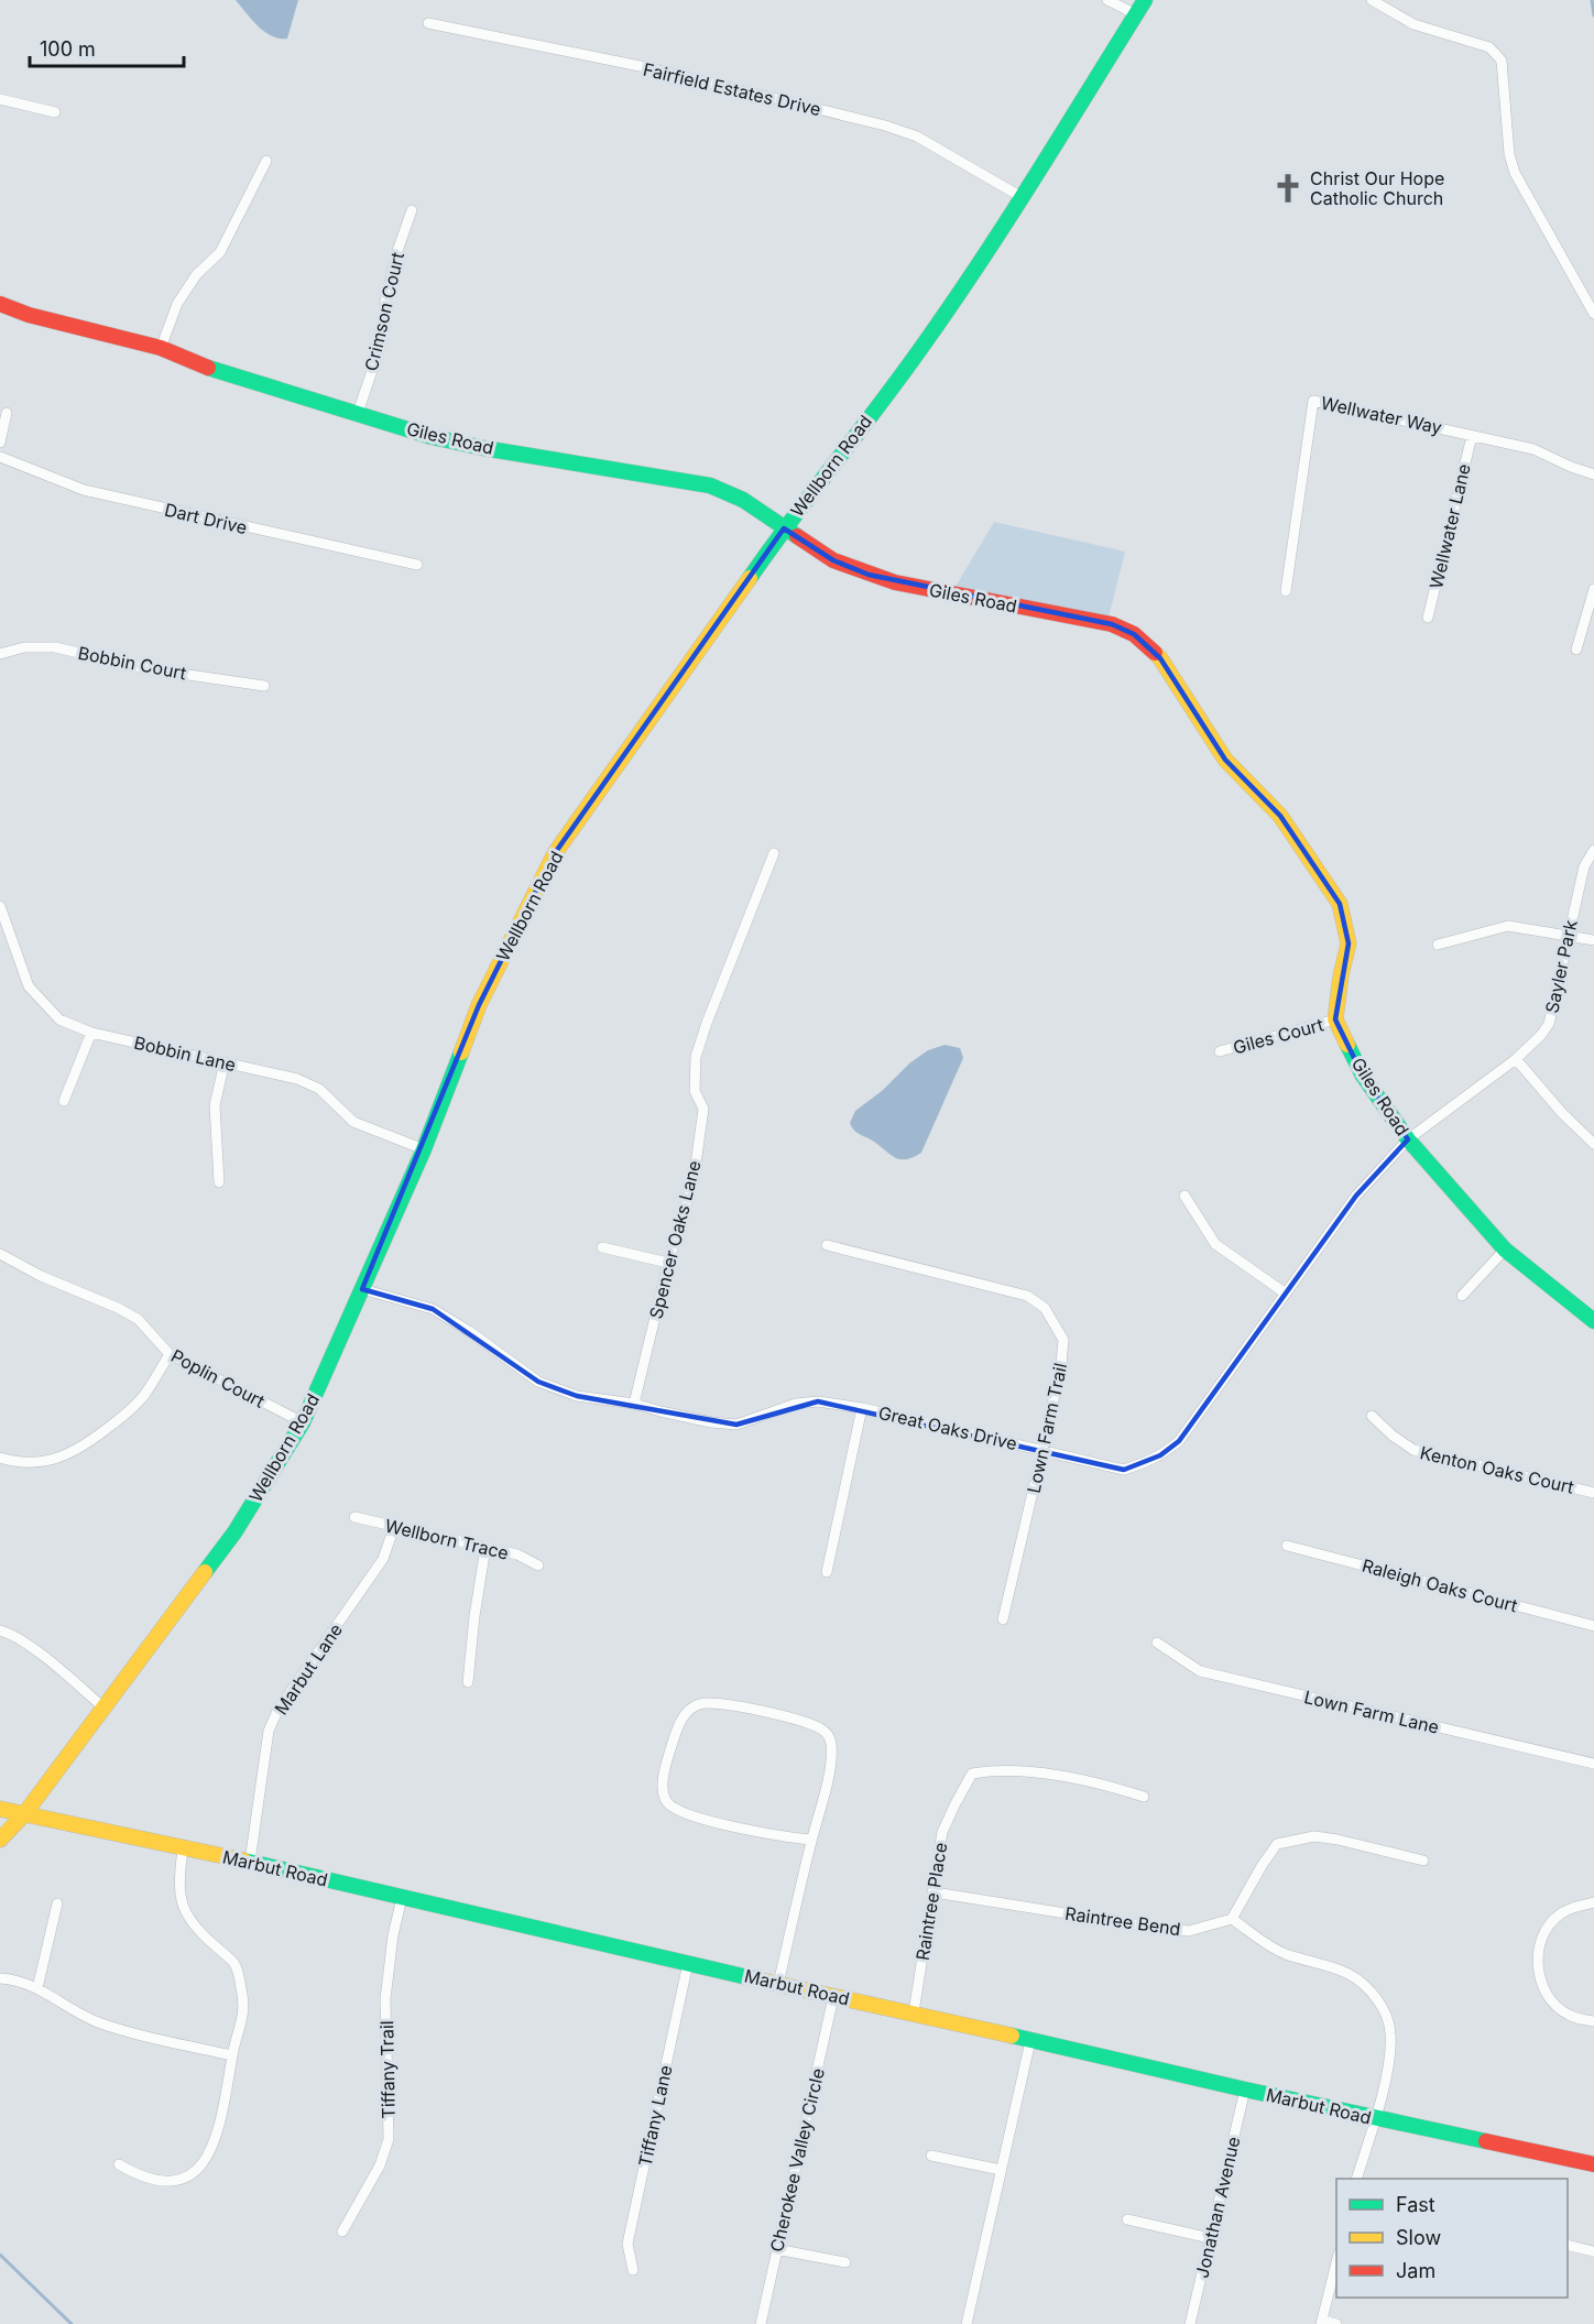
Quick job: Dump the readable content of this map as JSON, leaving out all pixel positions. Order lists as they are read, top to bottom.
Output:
{
  "streets": {
    "street": [
      "Fairfield Estates Drive",
      "Crimson Court",
      "Wellwater Way",
      "Giles Road",
      "Wellborn Road",
      "Dart Drive",
      "Wellwater Lane",
      "Bobbin Court",
      "Sayler Park",
      "Giles Court",
      "Bobbin Lane",
      "Spencer Oaks Lane",
      "Poplin Court",
      "Great Oaks Drive",
      "Lown Farm Trail",
      "Kenton Oaks Court",
      "Wellborn Trace",
      "Raleigh Oaks Court",
      "Marbut Lane",
      "Lown Farm Lane",
      "Marbut Road",
      "Raintree Place",
      "Raintree Bend",
      "Tiffany Trail",
      "Tiffany Lane",
      "Cherokee Valley Circle",
      "Jonathan Avenue"
    ]
  },
  "crossings": [
    ["Fairfield Estates Drive", "Wellborn Road"],
    ["Crimson Court", "Giles Road"],
    ["Wellwater Way", "Wellwater Lane"],
    ["Giles Road", "Wellborn Road"],
    ["Giles Road", "Sayler Park"],
    ["Giles Road", "Giles Court"],
    ["Giles Road", "Great Oaks Drive"],
    ["Wellborn Road", "Bobbin Lane"],
    ["Wellborn Road", "Poplin Court"],
    ["Wellborn Road", "Great Oaks Drive"],
    ["Wellborn Road", "Marbut Road"],
    ["Sayler Park", "Great Oaks Drive"],
    ["Spencer Oaks Lane", "Great Oaks Drive"],
    ["Great Oaks Drive", "Lown Farm Trail"],
    ["Wellborn Trace", "Marbut Lane"],
    ["Marbut Lane", "Marbut Road"],
    ["Marbut Road", "Raintree Place"],
    ["Marbut Road", "Tiffany Trail"],
    ["Marbut Road", "Tiffany Lane"],
    ["Marbut Road", "Cherokee Valley Circle"],
    ["Marbut Road", "Jonathan Avenue"],
    ["Raintree Place", "Raintree Bend"]
  ],
  "places": {
    "church": ["Christ Our Hope Catholic Church"]
  },
  "legend": ["Fast", "Slow", "Jam"],
  "scale_bar": "100 m"
}
